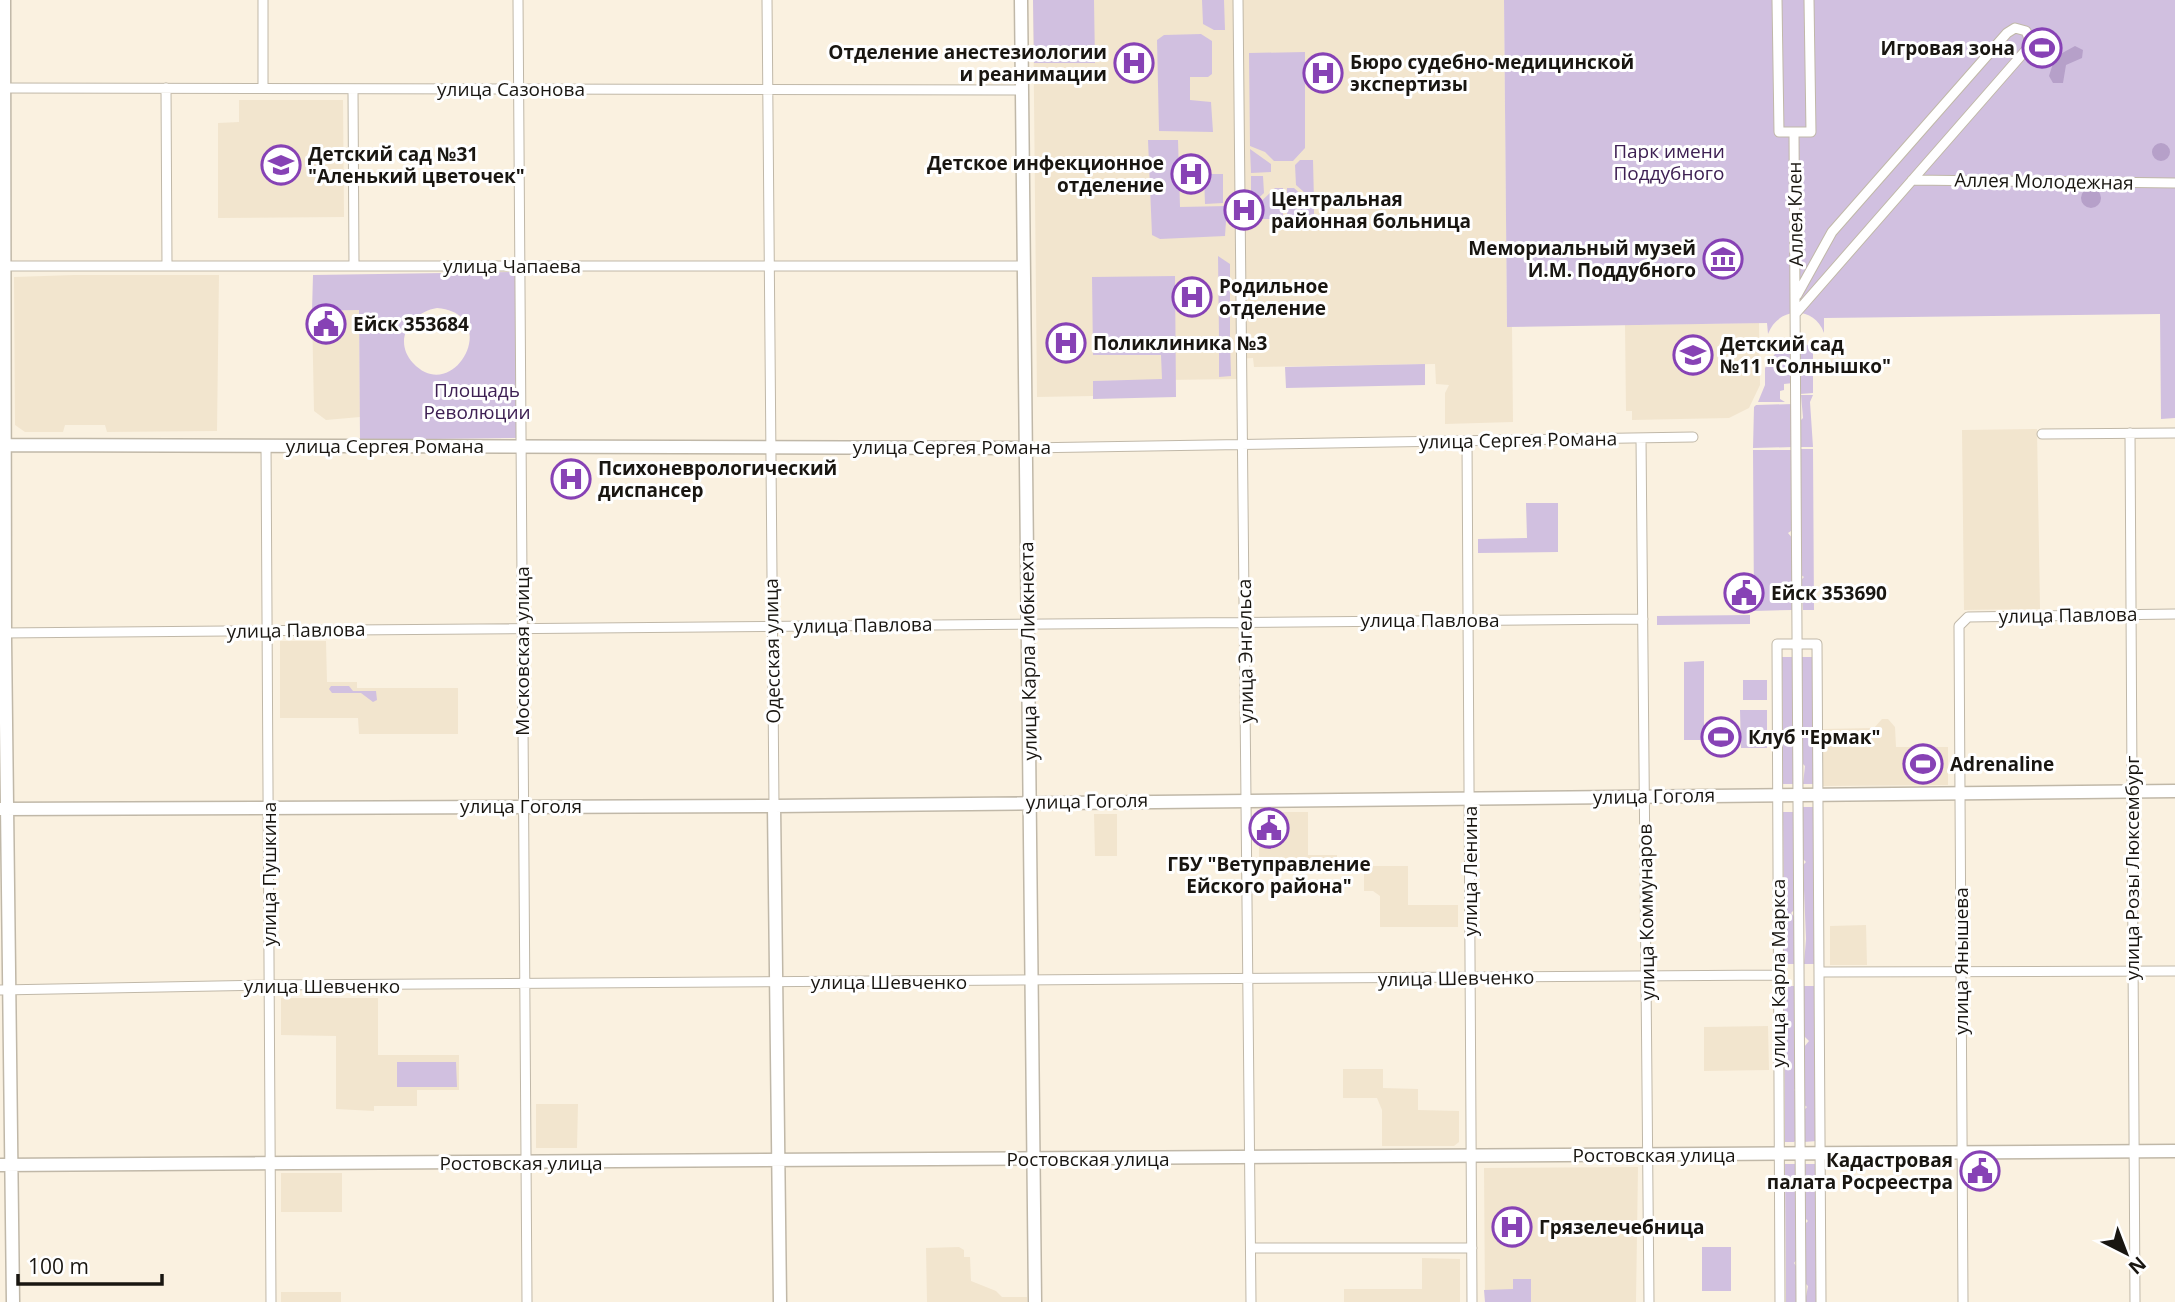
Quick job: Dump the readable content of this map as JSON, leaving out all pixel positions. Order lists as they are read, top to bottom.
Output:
{
  "streets": {
    "street": [
      "улица Сазонова",
      "Аллея Молодежная",
      "Аллея Клен",
      "улица Чапаева",
      "улица Сергея Романа",
      "улица Павлова",
      "Московская улица",
      "Одесская улица",
      "улица Карла Либкнехта",
      "улица Энгельса",
      "улица Гоголя",
      "улица Розы Люксембург",
      "улица Ленина",
      "улица Пушкина",
      "улица Коммунаров",
      "улица Янышева",
      "улица Карла Маркса",
      "улица Шевченко",
      "Ростовская улица"
    ]
  },
  "crossings": [
    ["улица Сазонова", "Московская улица"],
    ["улица Сазонова", "Одесская улица"],
    ["улица Сазонова", "улица Карла Либкнехта"],
    ["Аллея Клен", "улица Гоголя"],
    ["Аллея Клен", "улица Карла Маркса"],
    ["Аллея Клен", "Ростовская улица"],
    ["улица Чапаева", "Московская улица"],
    ["улица Чапаева", "Одесская улица"],
    ["улица Чапаева", "улица Карла Либкнехта"],
    ["улица Сергея Романа", "Московская улица"],
    ["улица Сергея Романа", "Одесская улица"],
    ["улица Сергея Романа", "улица Карла Либкнехта"],
    ["улица Сергея Романа", "улица Энгельса"],
    ["улица Сергея Романа", "улица Ленина"],
    ["улица Сергея Романа", "улица Пушкина"],
    ["улица Сергея Романа", "улица Коммунаров"],
    ["улица Павлова", "Московская улица"],
    ["улица Павлова", "Одесская улица"],
    ["улица Павлова", "улица Карла Либкнехта"],
    ["улица Павлова", "улица Энгельса"],
    ["улица Павлова", "улица Розы Люксембург"],
    ["улица Павлова", "улица Ленина"],
    ["улица Павлова", "улица Пушкина"],
    ["улица Павлова", "улица Коммунаров"],
    ["улица Павлова", "улица Янышева"],
    ["Московская улица", "улица Гоголя"],
    ["Московская улица", "улица Шевченко"],
    ["Московская улица", "Ростовская улица"],
    ["Одесская улица", "улица Гоголя"],
    ["Одесская улица", "улица Шевченко"],
    ["Одесская улица", "Ростовская улица"],
    ["улица Карла Либкнехта", "улица Гоголя"],
    ["улица Карла Либкнехта", "улица Шевченко"],
    ["улица Карла Либкнехта", "Ростовская улица"],
    ["улица Энгельса", "улица Гоголя"],
    ["улица Энгельса", "улица Шевченко"],
    ["улица Энгельса", "Ростовская улица"],
    ["улица Гоголя", "улица Розы Люксембург"],
    ["улица Гоголя", "улица Ленина"],
    ["улица Гоголя", "улица Пушкина"],
    ["улица Гоголя", "улица Коммунаров"],
    ["улица Гоголя", "улица Янышева"],
    ["улица Гоголя", "улица Карла Маркса"],
    ["улица Розы Люксембург", "Ростовская улица"],
    ["улица Ленина", "улица Шевченко"],
    ["улица Ленина", "Ростовская улица"],
    ["улица Пушкина", "улица Шевченко"],
    ["улица Пушкина", "Ростовская улица"],
    ["улица Коммунаров", "улица Шевченко"],
    ["улица Коммунаров", "Ростовская улица"],
    ["улица Янышева", "Ростовская улица"],
    ["улица Карла Маркса", "улица Шевченко"],
    ["улица Карла Маркса", "Ростовская улица"]
  ],
  "parks": ["Парк имени Поддубного", "Площадь Революции"],
  "places": {
    "sports": ["Игровая зона", "Клуб \"Ермак\"", "Аdrenaline"],
    "hospital": [
      "Отделение анестезиологии и реанимации",
      "Бюро судебно-медицинской экспертизы",
      "Детское инфекционное отделение",
      "Центральная районная больница",
      "Родильное отделение",
      "Поликлиника №3",
      "Психоневрологический диспансер",
      "Грязелечебница"
    ],
    "school or university": ["Детский сад №31 \"Аленький цветочек\"", "Детский сад №11 \"Солнышко\""],
    "museum": ["Мемориальный музей И.М. Поддубного"],
    "public building": [
      "Ейск 353684",
      "Ейск 353690",
      "ГБУ \"Ветуправление Ейского района\"",
      "Кадастровая палата Росреестра"
    ]
  },
  "scale_bar": "100 m",
  "north": "bottom right"
}
